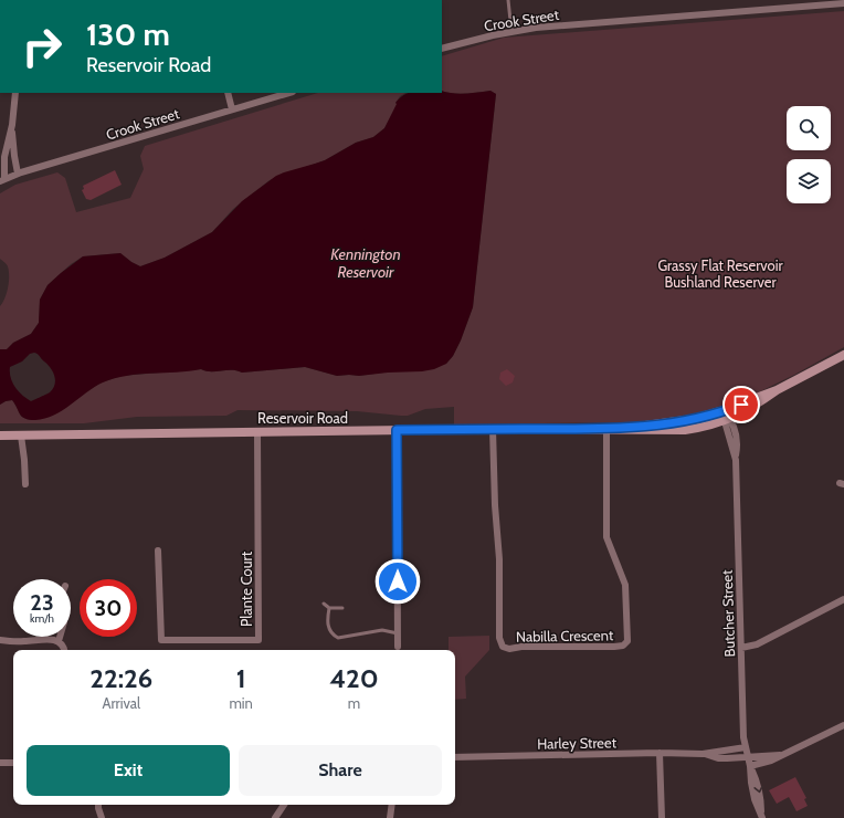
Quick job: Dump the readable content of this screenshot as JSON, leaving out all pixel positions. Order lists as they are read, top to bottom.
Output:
{
  "streets": {
    "main road": ["Reservoir Road"],
    "street": [
      "Crook Street",
      "Plante Court",
      "Butcher Street",
      "Nabilla Crescent",
      "Harley Street"
    ]
  },
  "crossings": [
    ["Reservoir Road", "Plante Court"],
    ["Reservoir Road", "Butcher Street"],
    ["Reservoir Road", "Nabilla Crescent"],
    ["Butcher Street", "Harley Street"]
  ],
  "water": ["Kennington Reservoir"],
  "parks": ["Grassy Flat Reservoir Bushland Reserver"],
  "page": {
    "turn": ["130 m", "Reservoir Road"],
    "speed": "23 km/h",
    "limit": "30",
    "eta": [
      "22:26",
      "Arrival",
      "1",
      "min",
      "420",
      "m"
    ],
    "buttons": ["Exit", "Share"]
  }
}
